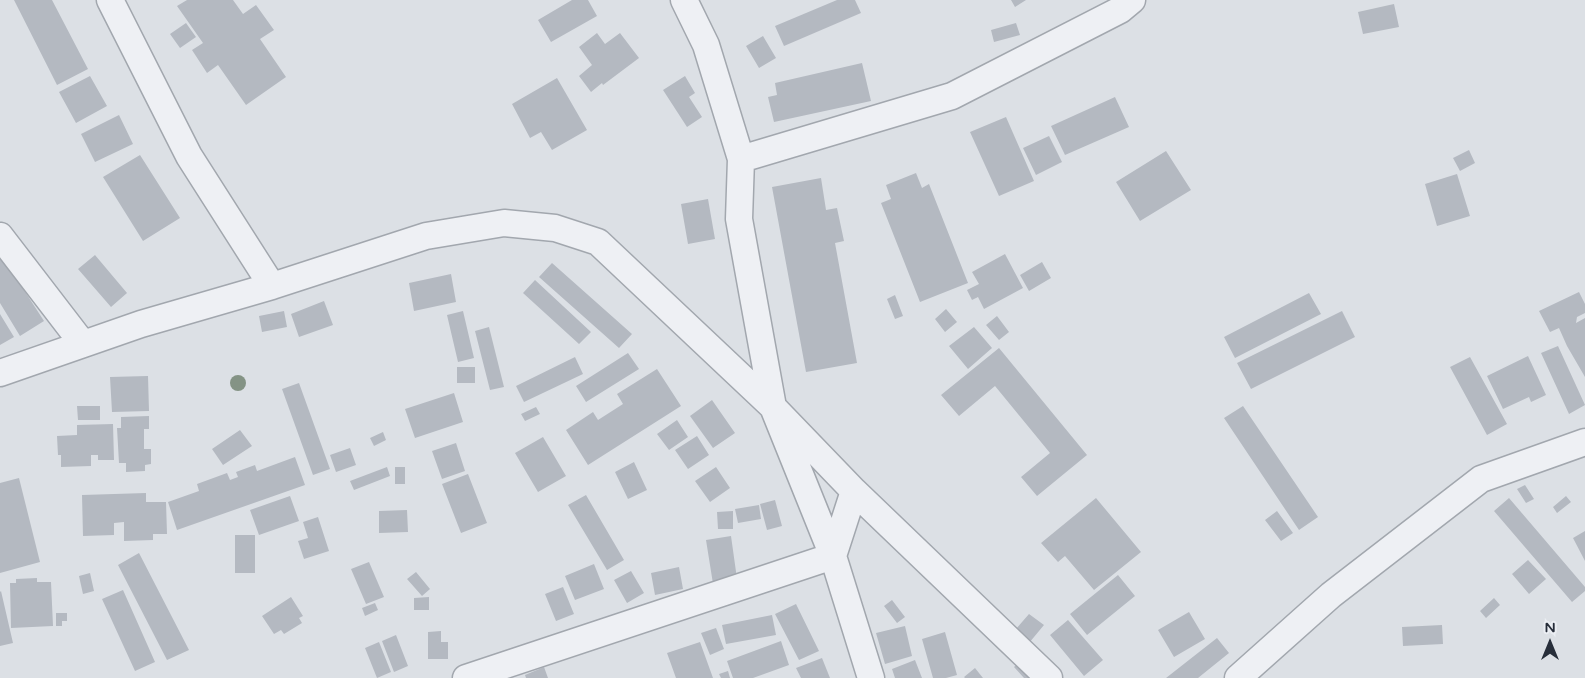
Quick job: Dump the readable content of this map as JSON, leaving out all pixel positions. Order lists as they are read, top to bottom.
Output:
{
  "north": "top"
}
